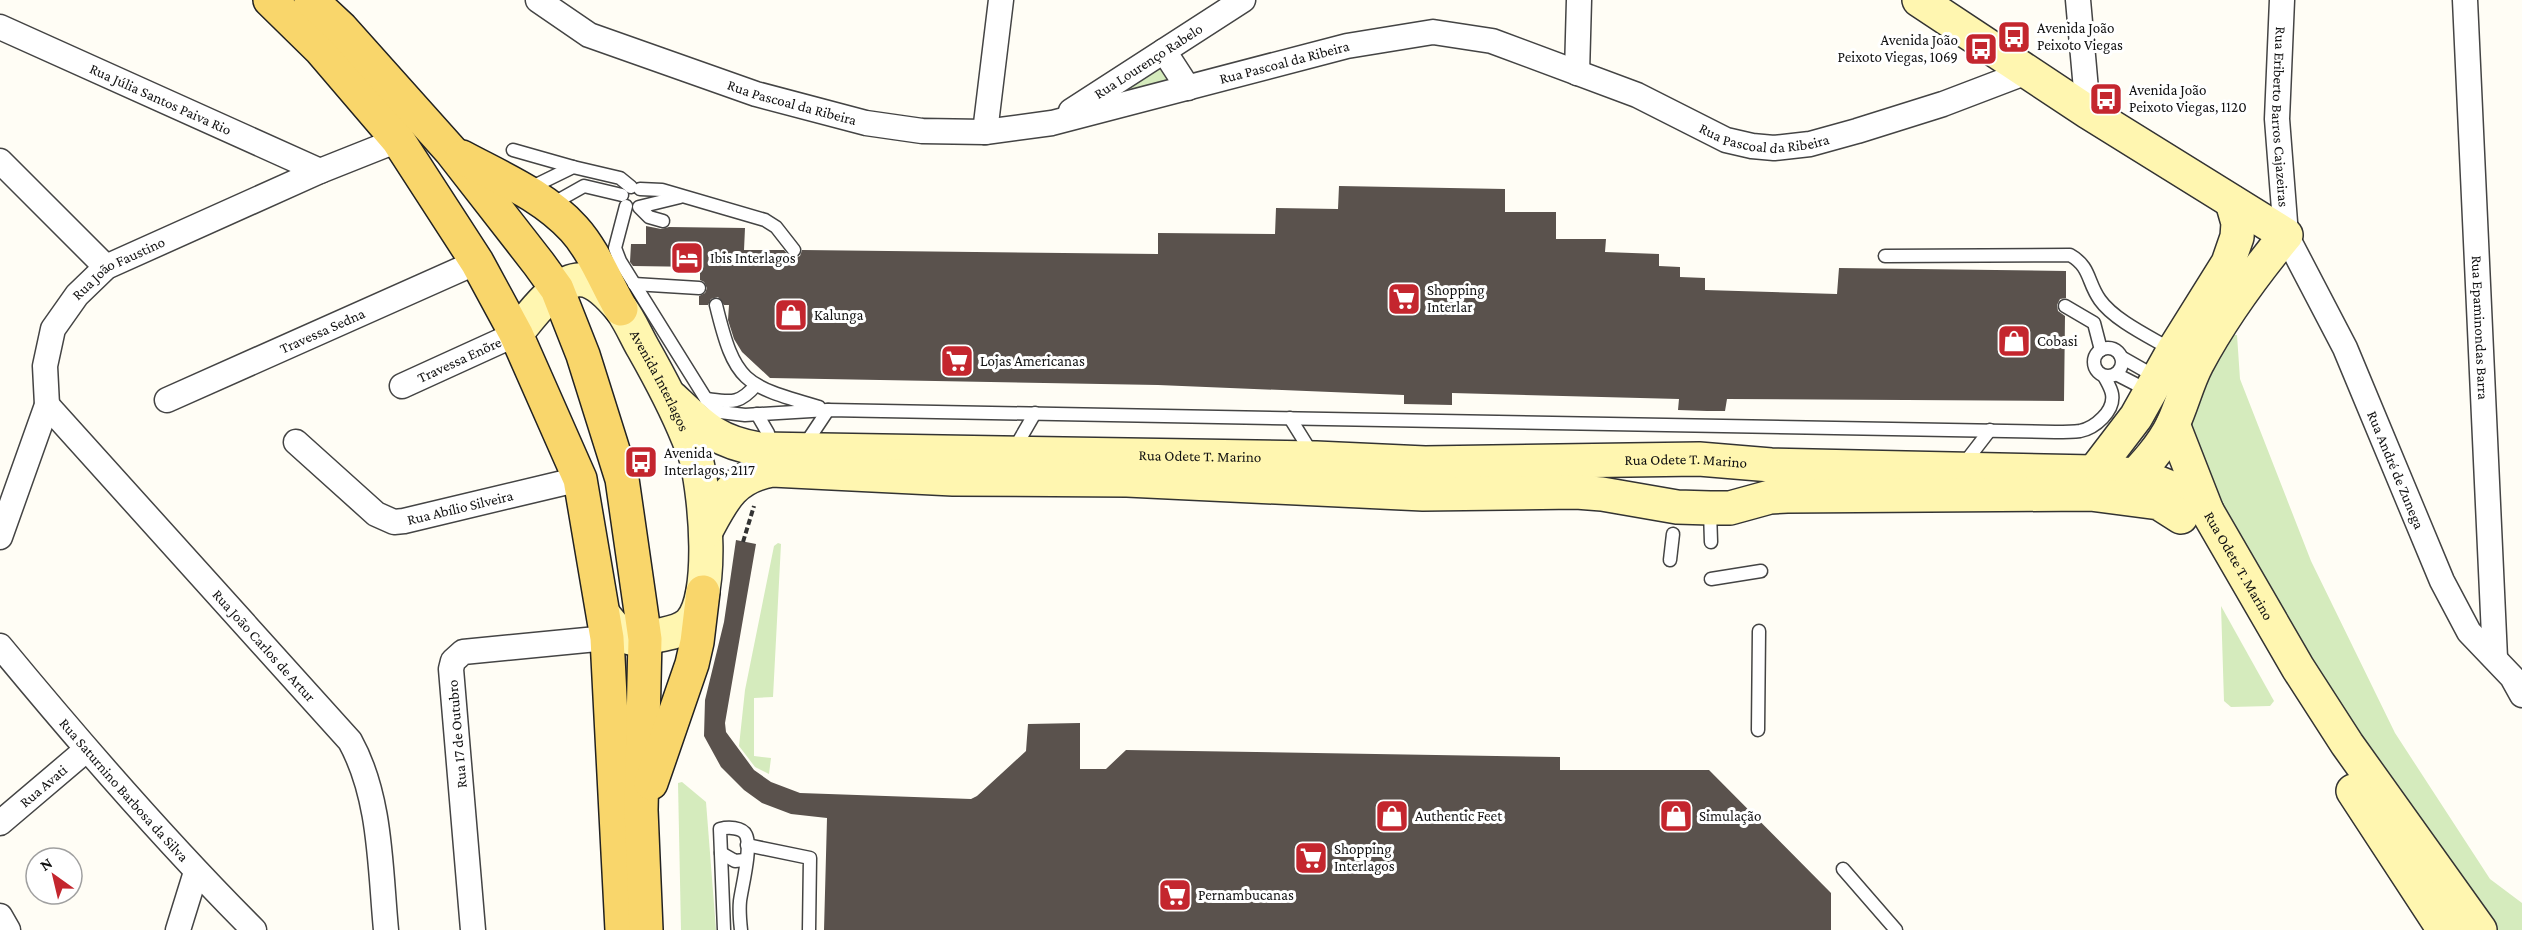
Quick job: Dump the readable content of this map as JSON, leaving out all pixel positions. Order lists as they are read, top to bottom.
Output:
{
  "streets": {
    "street": [
      "Rua Lourenço Rabelo",
      "Rua Pascoal da Ribeira",
      "Rua Júlia Santos Paiva Rio",
      "Rua Eriberto Barros Cajazeiras",
      "Rua João Faustino",
      "Rua Epaminondas Barra",
      "Travessa Sedna",
      "Travessa Enõre",
      "Avenida Interlagos",
      "Rua Odete T. Marino",
      "Rua André de Zunega",
      "Rua Abílio Silveira",
      "Rua João Carlos de Artur",
      "Rua 17 de Outubro",
      "Rua Avati",
      "Rua Saturnino Barbosa da Silva"
    ]
  },
  "crossings": [
    ["Rua Lourenço Rabelo", "Rua Pascoal da Ribeira"],
    ["Rua Júlia Santos Paiva Rio", "Rua João Faustino"],
    ["Rua Eriberto Barros Cajazeiras", "Rua André de Zunega"],
    ["Rua João Faustino", "Rua João Carlos de Artur"],
    ["Rua Epaminondas Barra", "Rua André de Zunega"],
    ["Travessa Enõre", "Avenida Interlagos"],
    ["Avenida Interlagos", "Rua Odete T. Marino"],
    ["Rua Avati", "Rua Saturnino Barbosa da Silva"]
  ],
  "places": {
    "bus stop": [
      "Avenida João Peixoto Viegas",
      "Avenida João Peixoto Viegas, 1069",
      "Avenida João Peixoto Viegas, 1120",
      "Avenida Interlagos, 2117"
    ],
    "hotel": ["Ibis Interlagos"],
    "supermarket": [
      "Shopping Interlar",
      "Lojas Americanas",
      "Shopping Interlagos",
      "Pernambucanas"
    ],
    "shop": [
      "Kalunga",
      "Cobasi",
      "Authentic Feet",
      "Simulação"
    ]
  },
  "north": "top left"
}
